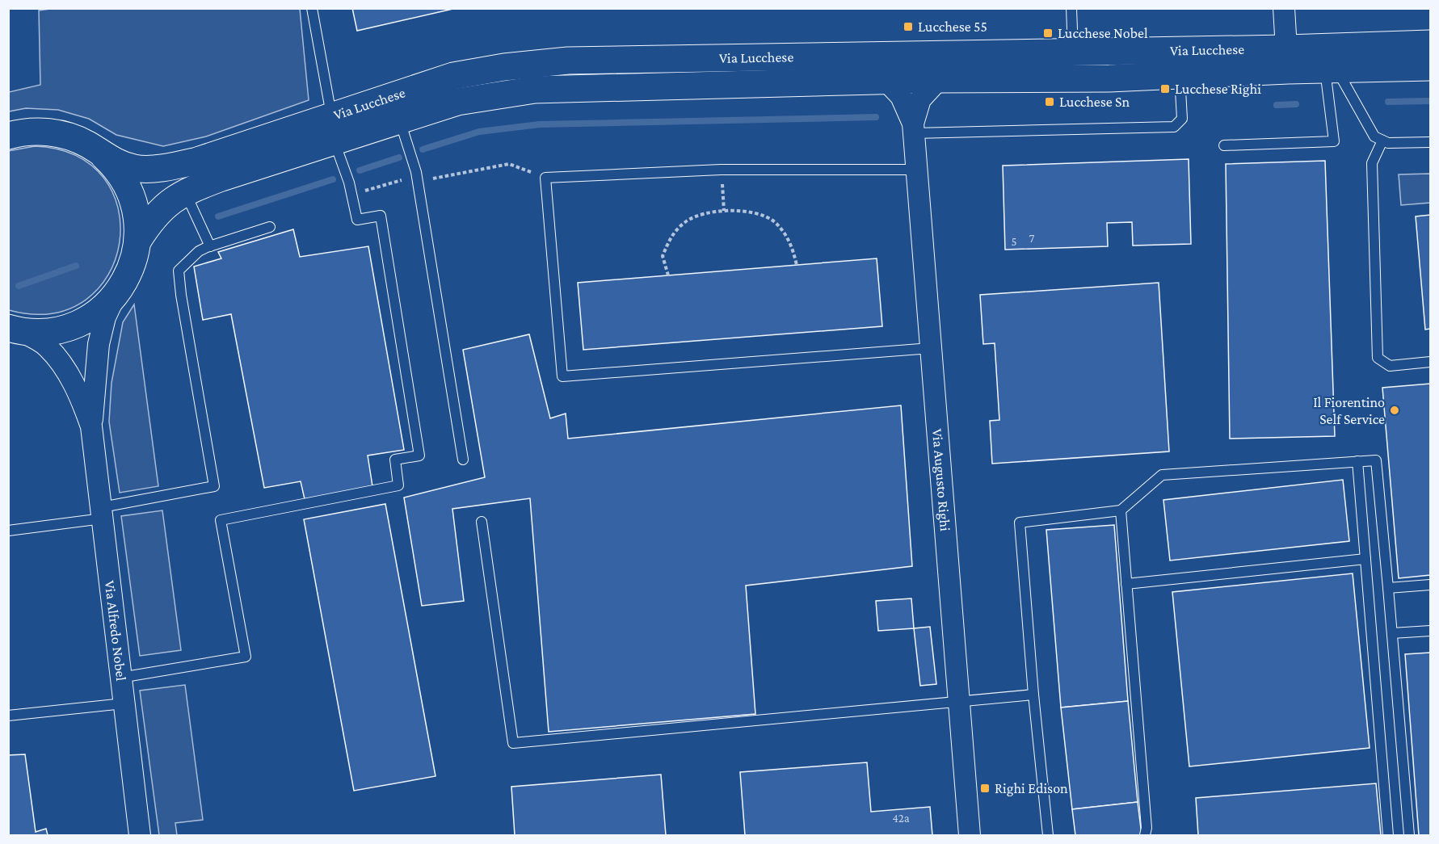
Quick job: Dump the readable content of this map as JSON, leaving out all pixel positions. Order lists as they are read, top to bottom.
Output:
{
  "streets": {
    "main road": ["Via Lucchese"],
    "street": ["Via Augusto Righi", "Via Alfredo Nobel"]
  },
  "crossings": [
    ["Via Lucchese", "Via Augusto Righi"],
    ["Via Lucchese", "Via Alfredo Nobel"]
  ],
  "places": {
    "transit": [
      "Lucchese 55",
      "Lucchese Nobel",
      "Lucchese Righi",
      "Lucchese Sn",
      "Righi Edison"
    ],
    "other": ["Il Fiorentino Self Service"]
  },
  "house_numbers": ["7", "5", "42a"]
}
